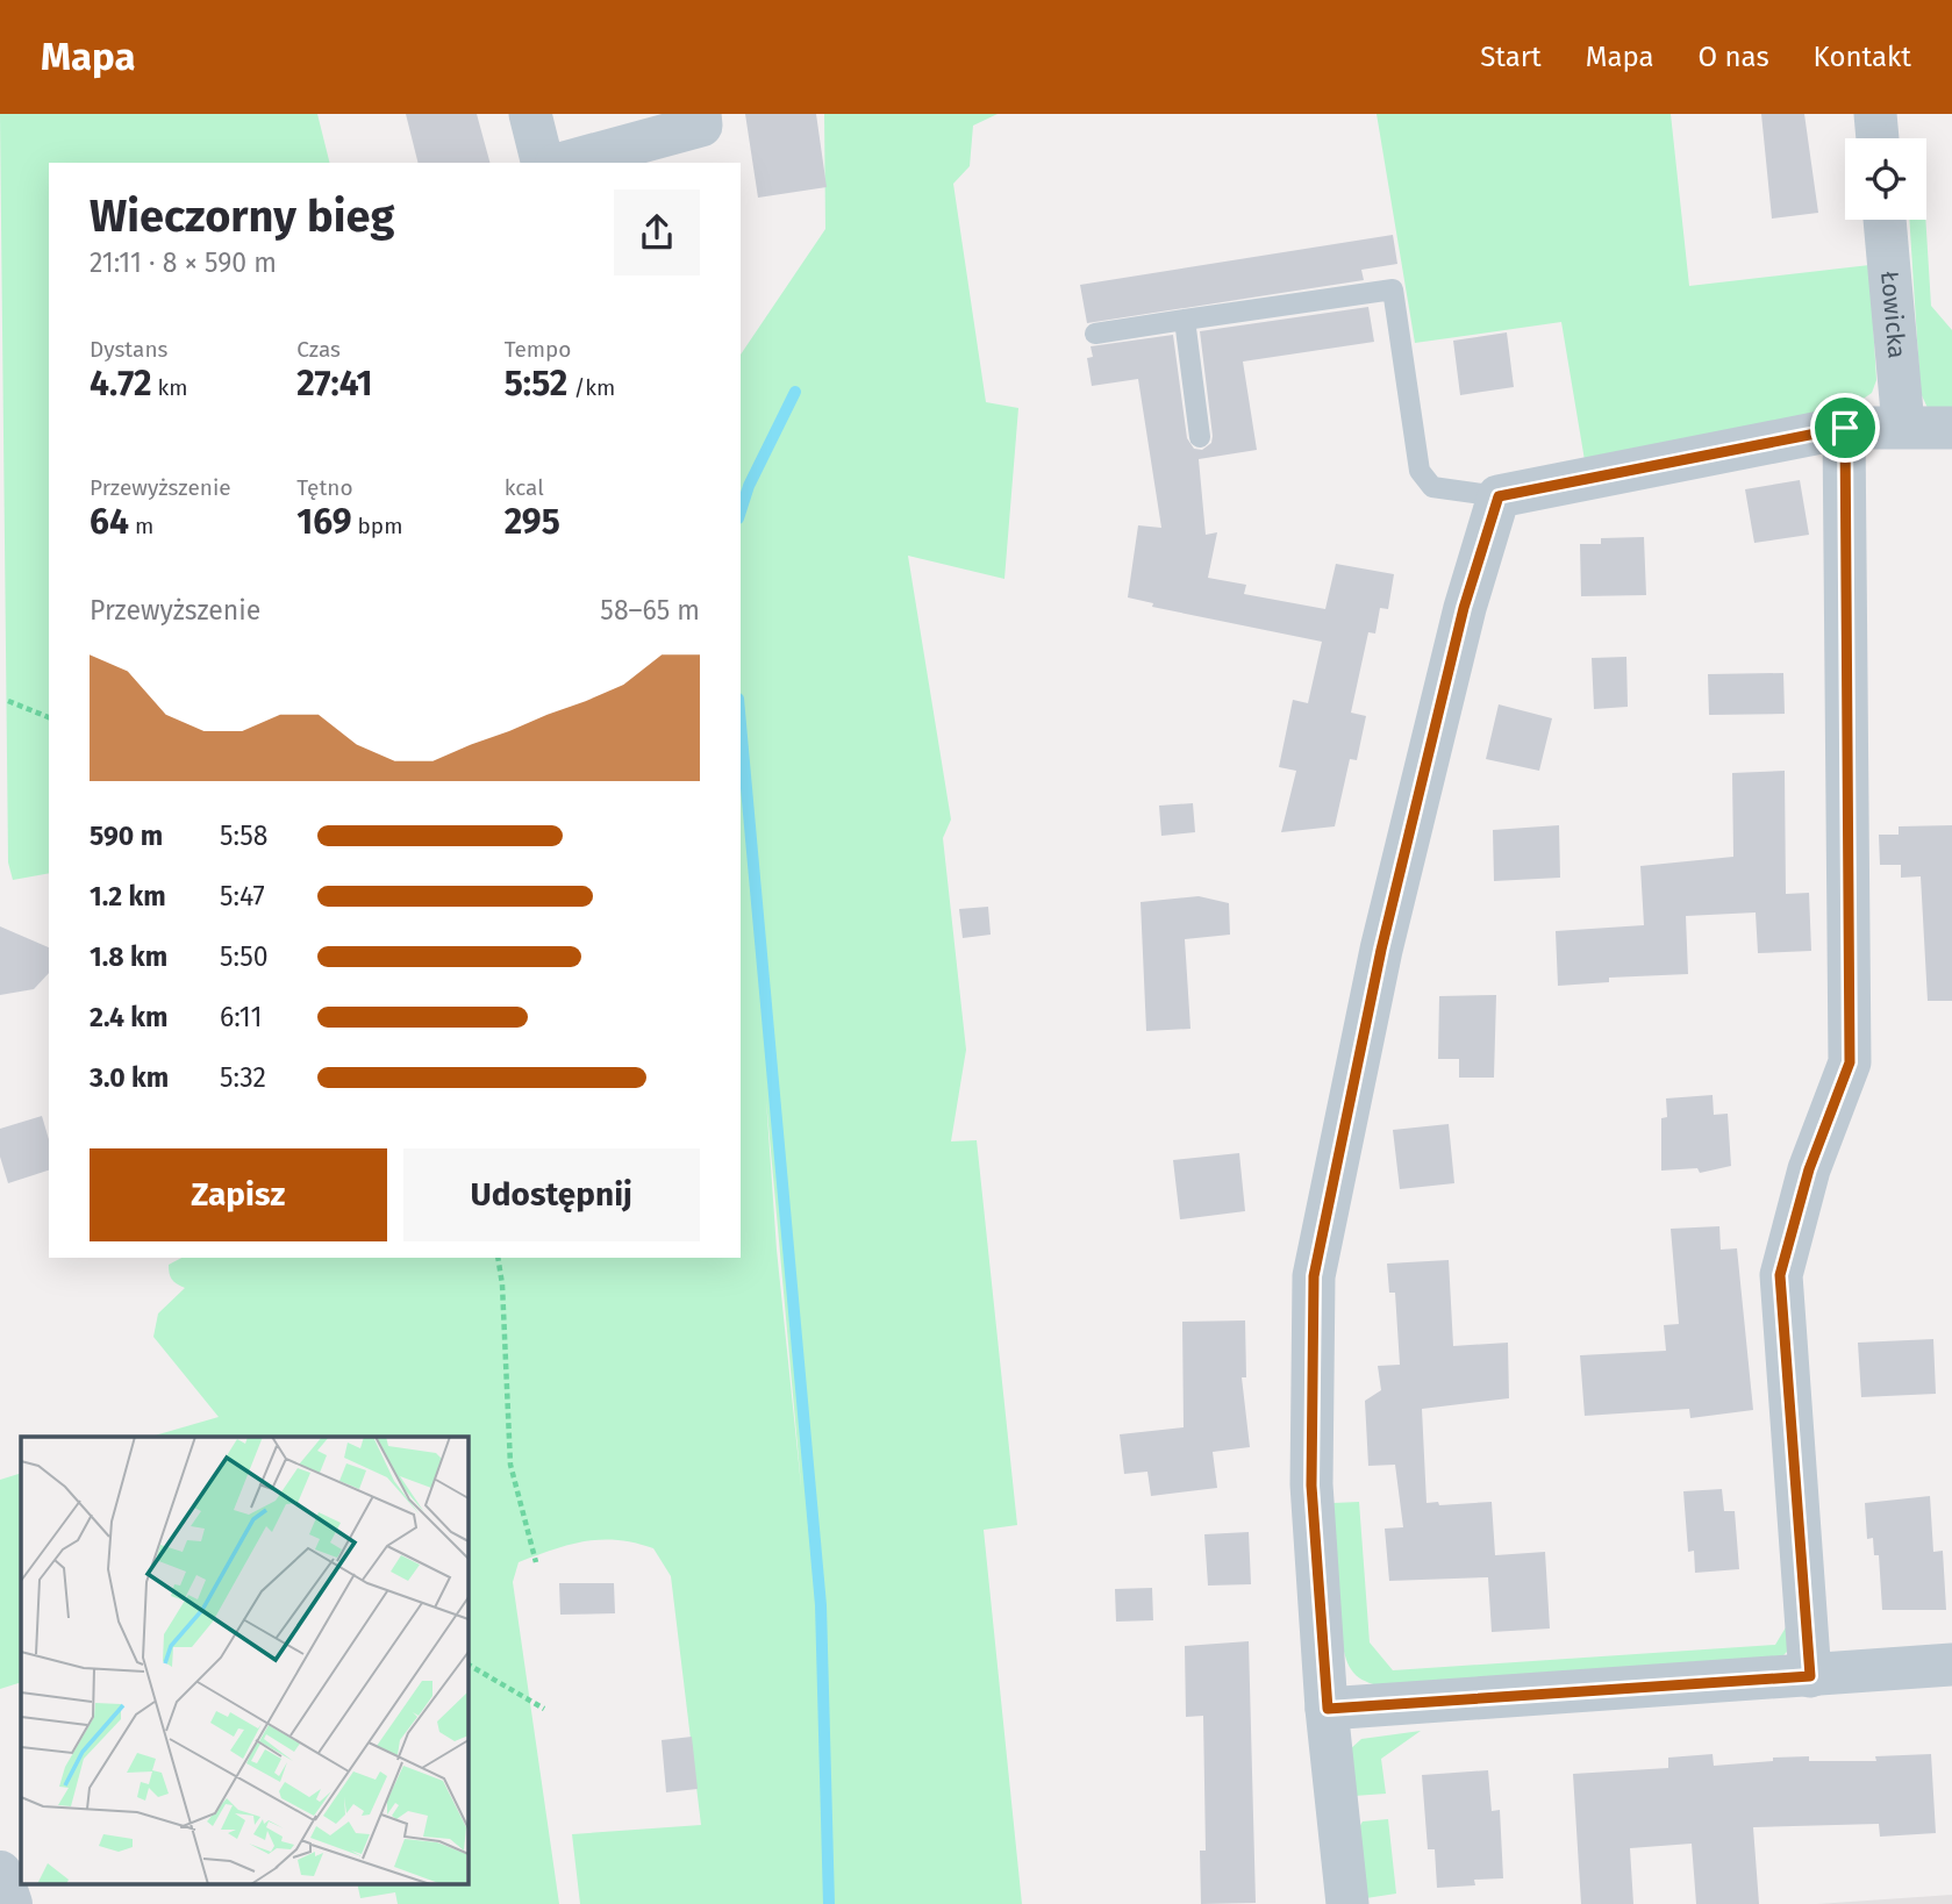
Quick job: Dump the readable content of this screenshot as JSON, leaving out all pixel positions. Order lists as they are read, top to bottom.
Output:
{
  "streets": {
    "street": ["Łowicka"]
  },
  "page": {
    "header": "Mapa",
    "nav": [
      "Start",
      "Mapa",
      "O nas",
      "Kontakt"
    ],
    "heading": ["Wieczorny bieg", "21:11 · 8 × 590 m"],
    "stats": [
      ["Dystans", "4.72 km"],
      ["Czas", "27:41"],
      ["Tempo", "5:52 /km"],
      ["Przewyższenie", "64 m"],
      ["Tętno", "169 bpm"],
      ["kcal", "295"]
    ],
    "chart": ["Przewyższenie", "58–65 m"],
    "list": [
      {
        "name": "590 m",
        "note": "5:58"
      },
      {
        "name": "1.2 km",
        "note": "5:47"
      },
      {
        "name": "1.8 km",
        "note": "5:50"
      },
      {
        "name": "2.4 km",
        "note": "6:11"
      },
      {
        "name": "3.0 km",
        "note": "5:32"
      }
    ],
    "buttons": ["Zapisz", "Udostępnij"]
  }
}
